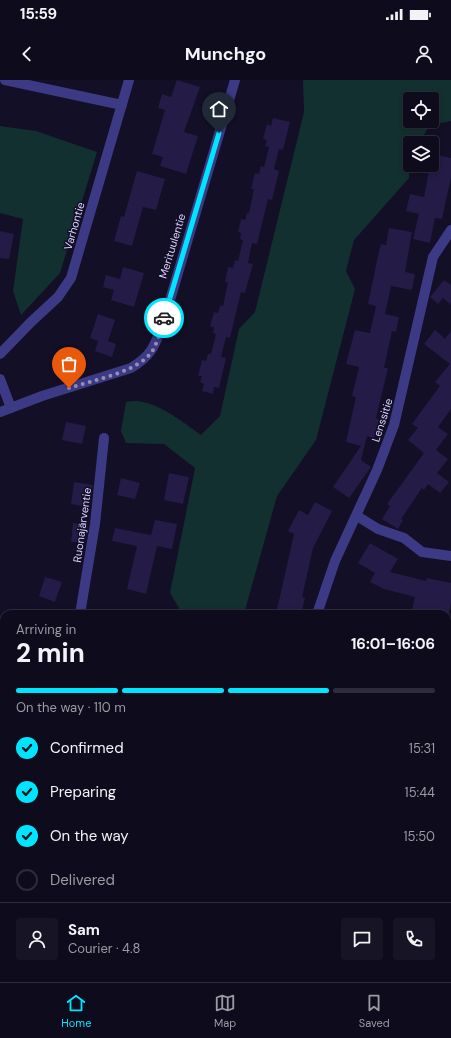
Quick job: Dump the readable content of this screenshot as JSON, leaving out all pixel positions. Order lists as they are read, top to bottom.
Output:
{
  "streets": {
    "street": [
      "Varhontie",
      "Merituulentie",
      "Lenssitie",
      "Ruonajärventie"
    ]
  },
  "page": {
    "status": "15:59",
    "header": "Munchgo",
    "heading": ["2 min", "Arriving in", "16:01–16:06"],
    "panel": ["Sam", "Courier · 4.8"],
    "bar": "On the way · 110 m",
    "list": [
      ["Confirmed", "15:31"],
      ["Preparing", "15:44"],
      ["On the way", "15:50"],
      "Delivered"
    ],
    "tabs": ["Home", "Map", "Saved"]
  }
}
